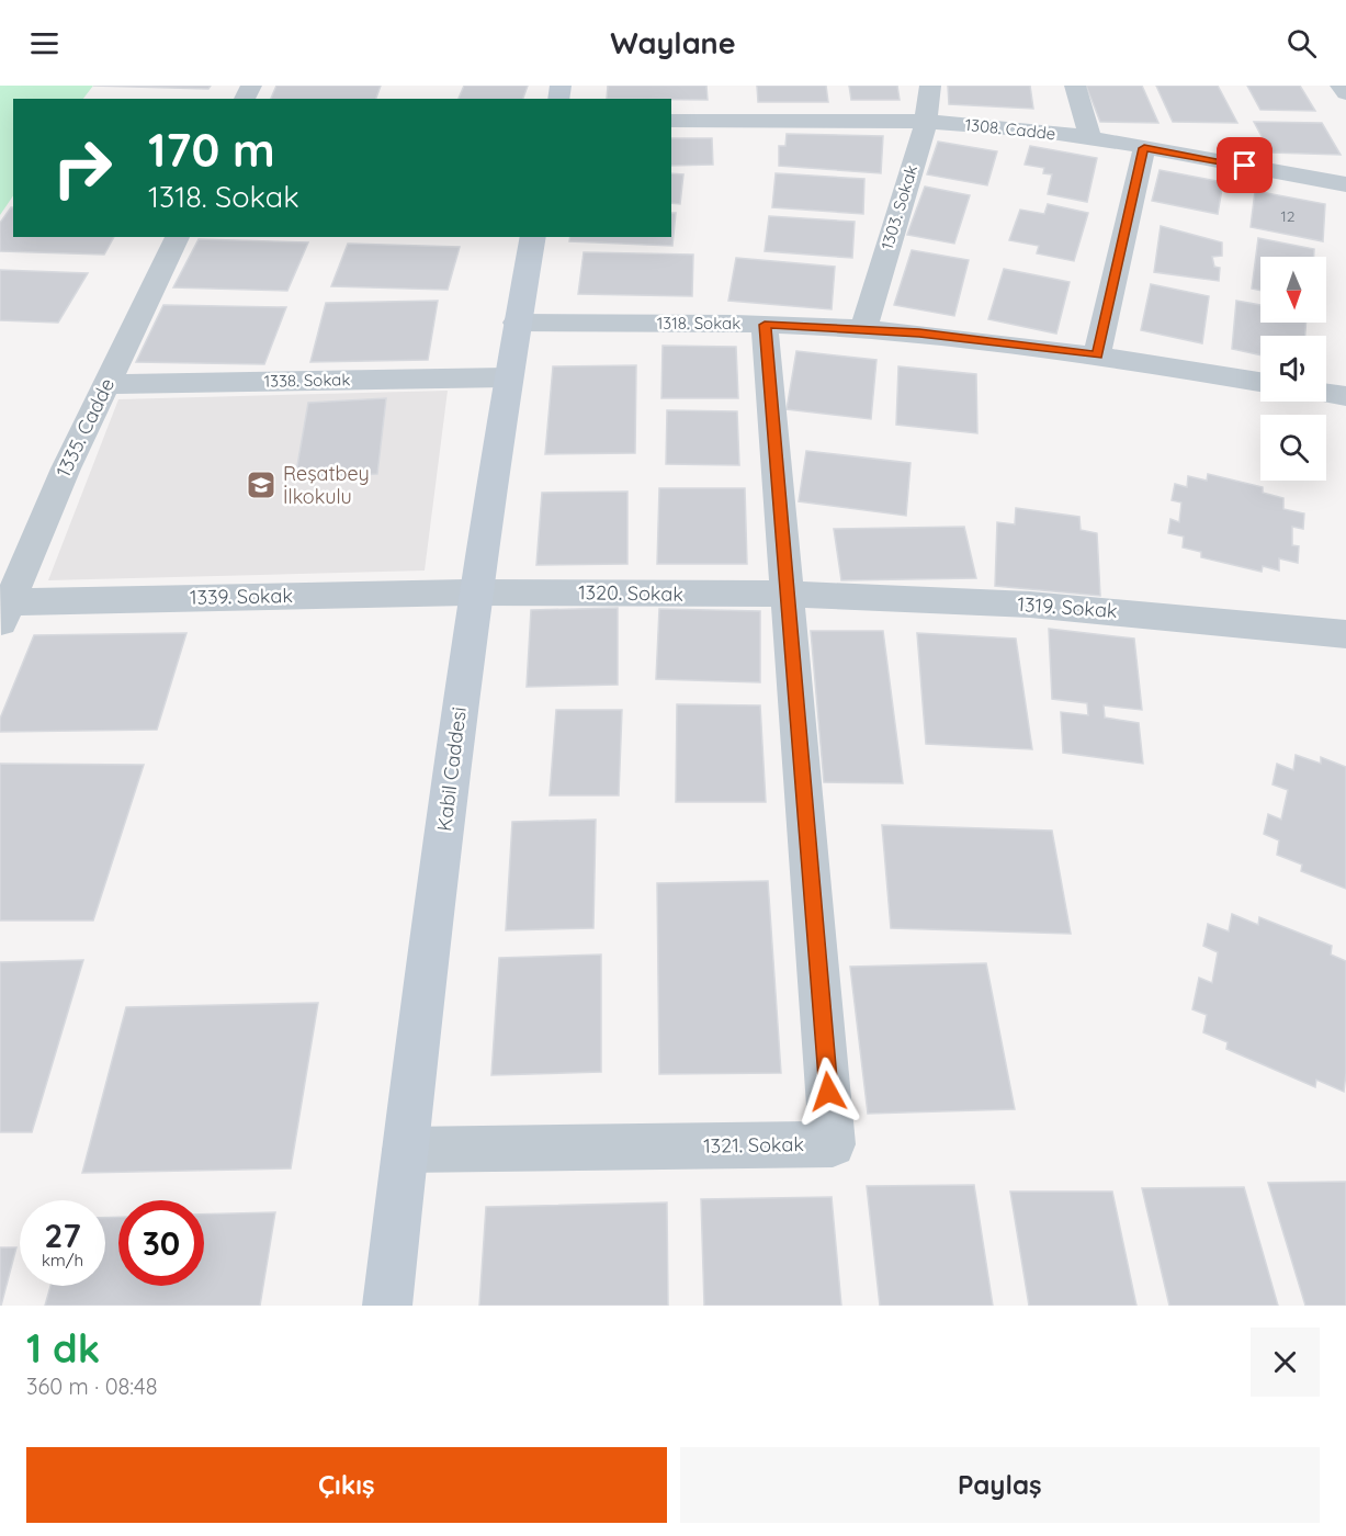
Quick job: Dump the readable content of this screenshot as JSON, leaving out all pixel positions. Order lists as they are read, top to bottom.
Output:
{
  "streets": {
    "main road": ["Kabil Caddesi"],
    "street": [
      "1308. Cadde",
      "1303. Sokak",
      "1318. Sokak",
      "1338. Sokak",
      "1335. Cadde",
      "1320. Sokak",
      "1339. Sokak",
      "1319. Sokak",
      "1321. Sokak"
    ]
  },
  "crossings": [
    ["1308. Cadde", "1303. Sokak"],
    ["1303. Sokak", "1318. Sokak"],
    ["1318. Sokak", "Kabil Caddesi"],
    ["1318. Sokak", "1321. Sokak"],
    ["1338. Sokak", "1335. Cadde"],
    ["1338. Sokak", "Kabil Caddesi"],
    ["1335. Cadde", "1339. Sokak"],
    ["1320. Sokak", "1339. Sokak"],
    ["1320. Sokak", "1319. Sokak"],
    ["1320. Sokak", "Kabil Caddesi"],
    ["1320. Sokak", "1321. Sokak"],
    ["1339. Sokak", "Kabil Caddesi"],
    ["1319. Sokak", "1321. Sokak"],
    ["Kabil Caddesi", "1321. Sokak"]
  ],
  "places": {
    "school or university": ["Reşatbey İlkokulu"]
  },
  "house_numbers": ["12"],
  "north": "bottom",
  "page": {
    "header": "Waylane",
    "turn": ["170 m", "1318. Sokak"],
    "speed": "27 km/h",
    "limit": "30",
    "heading": ["1 dk", "360 m · 08:48"],
    "buttons": ["Çıkış", "Paylaş"]
  }
}
